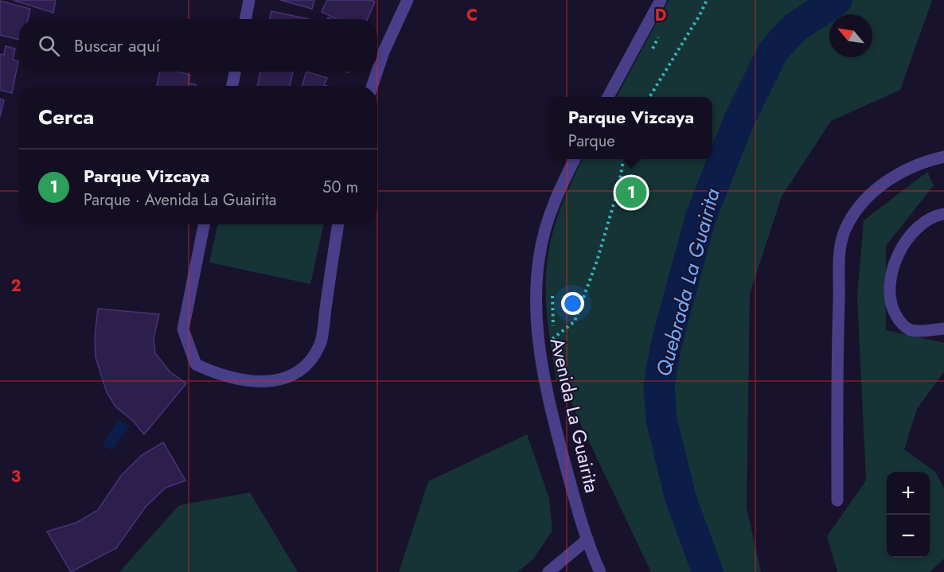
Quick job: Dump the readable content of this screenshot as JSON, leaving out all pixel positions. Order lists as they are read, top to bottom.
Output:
{
  "streets": {
    "street": ["Avenida La Guairita"]
  },
  "water": ["Quebrada La Guairita"],
  "north": "top left",
  "page": {
    "search": "Buscar aquí",
    "heading": "Cerca",
    "popup": ["Parque Vizcaya", "Parque"],
    "list": [
      {
        "mark": "1",
        "name": "Parque Vizcaya",
        "note": "Parque · Avenida La Guairita",
        "value": "50 m"
      }
    ],
    "pins": "1",
    "map_buttons": ["+", "−"]
  },
  "grid": {
    "columns": ["C", "D"],
    "rows": ["2", "3"]
  }
}
